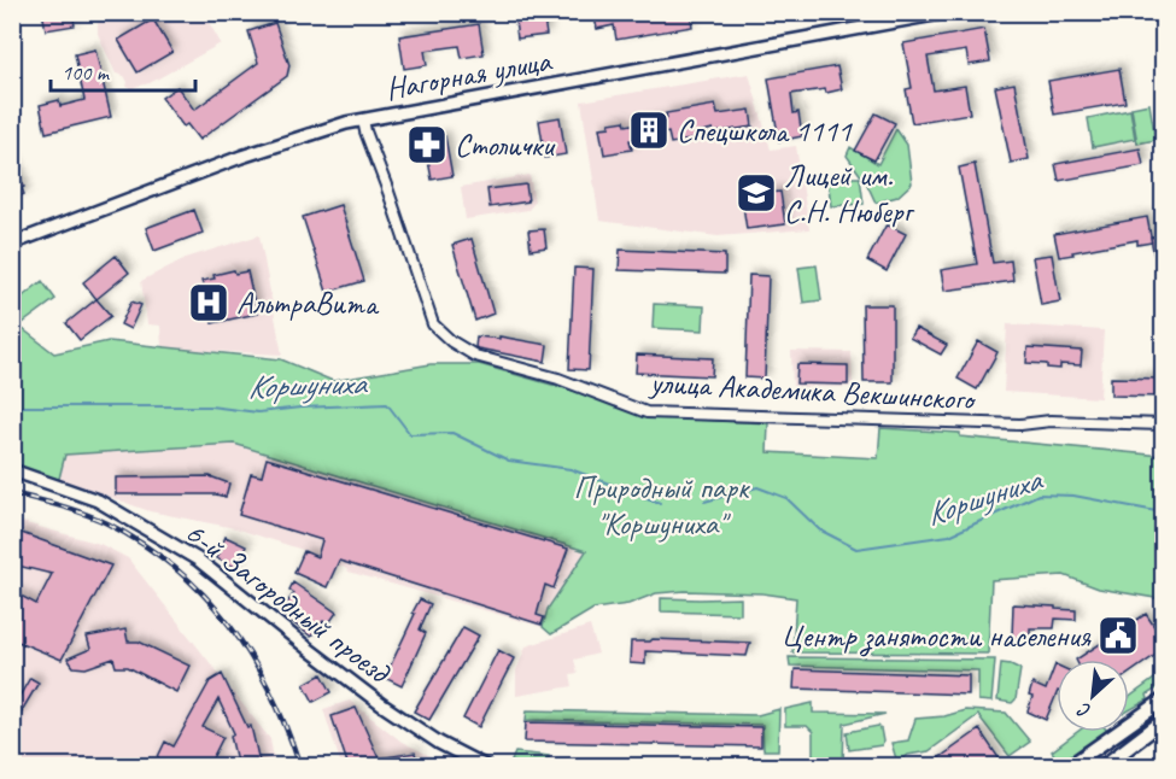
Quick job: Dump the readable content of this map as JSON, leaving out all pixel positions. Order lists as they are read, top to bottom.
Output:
{
  "streets": {
    "street": ["Нагорная улица", "улица Академика Векшинского", "6-й Загородный проезд"]
  },
  "crossings": [
    ["Нагорная улица", "улица Академика Векшинского"]
  ],
  "water": ["Коршуниха"],
  "parks": ["Природный парк \"Коршуниха\""],
  "places": {
    "building": ["Спецшкола 1111"],
    "pharmacy": ["Столички"],
    "school or university": ["Лицей им. С.Н. Нюберг"],
    "hospital": ["АльтраВита"],
    "public building": ["Центр занятости населения"]
  },
  "scale_bar": "100 m",
  "north": "bottom left"
}
